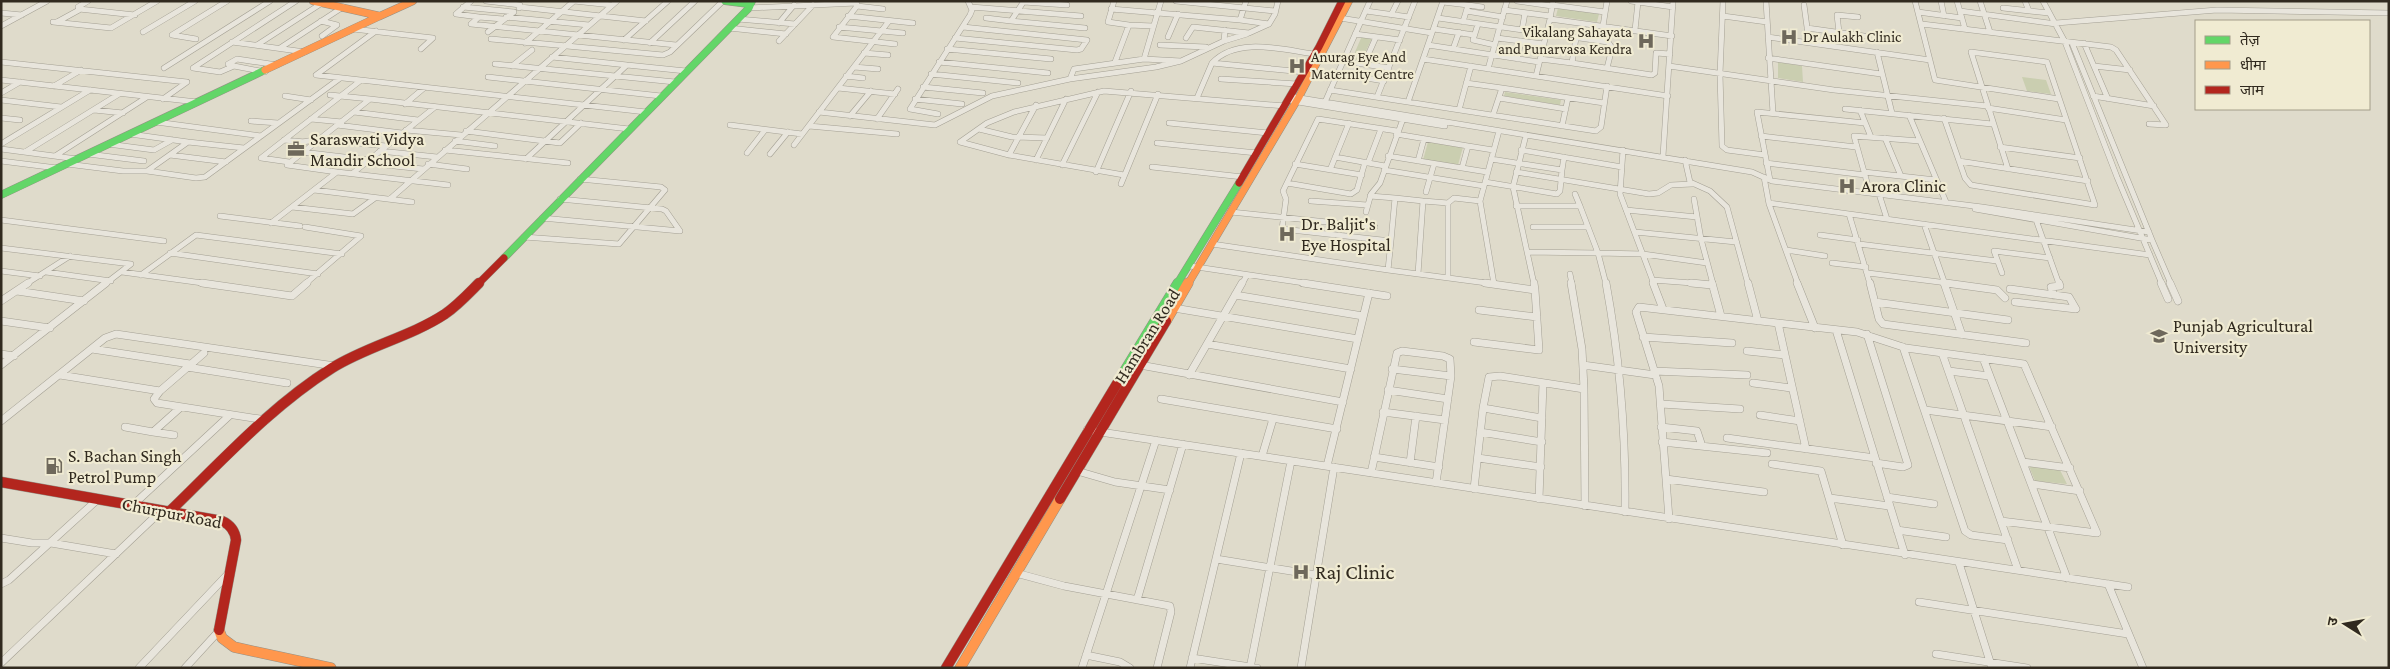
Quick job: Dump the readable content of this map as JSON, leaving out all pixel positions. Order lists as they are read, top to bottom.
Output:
{
  "streets": {
    "main road": ["Hambran Road", "Churpur Road"]
  },
  "places": {
    "hospital": [
      "Dr Aulakh Clinic",
      "Vikalang Sahayata and Punarvasa Kendra",
      "Anurag Eye And Maternity Centre",
      "Arora Clinic",
      "Dr. Baljit's Eye Hospital",
      "Raj Clinic"
    ],
    "office": ["Saraswati Vidya Mandir School"],
    "school or university": ["Punjab Agricultural University"],
    "fuel station": ["S. Bachan Singh Petrol Pump"]
  },
  "legend": ["तेज़", "धीमा", "जाम"],
  "north": "left"
}
